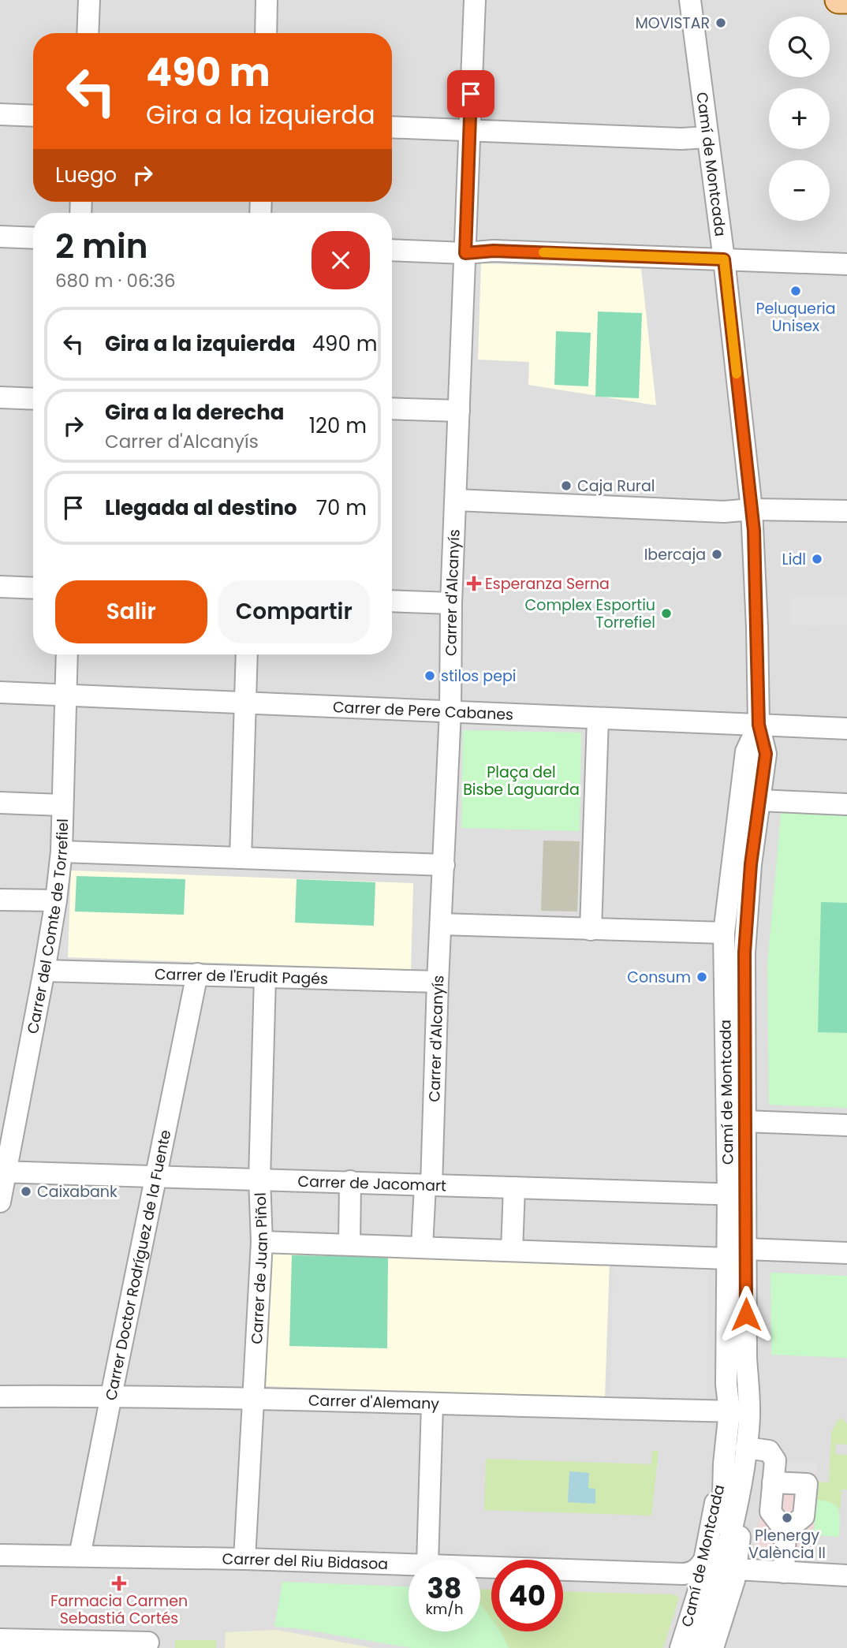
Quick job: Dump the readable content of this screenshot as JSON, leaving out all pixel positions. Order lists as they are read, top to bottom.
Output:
{
  "streets": {
    "street": [
      "Camí de Montcada",
      "Carrer d'Alcanyís",
      "Carrer de Pere Cabanes",
      "Carrer del Comte de Torrefiel",
      "Carrer de l'Erudit Pagés",
      "Carrer de Jacomart",
      "Carrer Doctor Rodríguez de la Fuente",
      "Carrer de Juan Piñol",
      "Carrer d'Alemany",
      "Carrer del Riu Bidasoa"
    ]
  },
  "crossings": [
    ["Camí de Montcada", "Carrer de Pere Cabanes"],
    ["Camí de Montcada", "Carrer de Jacomart"],
    ["Camí de Montcada", "Carrer d'Alemany"],
    ["Camí de Montcada", "Carrer del Riu Bidasoa"],
    ["Carrer d'Alcanyís", "Carrer de Pere Cabanes"],
    ["Carrer d'Alcanyís", "Carrer de l'Erudit Pagés"],
    ["Carrer d'Alcanyís", "Carrer de Jacomart"],
    ["Carrer de Pere Cabanes", "Carrer del Comte de Torrefiel"],
    ["Carrer del Comte de Torrefiel", "Carrer de l'Erudit Pagés"],
    ["Carrer del Comte de Torrefiel", "Carrer de Jacomart"],
    ["Carrer de l'Erudit Pagés", "Carrer Doctor Rodríguez de la Fuente"],
    ["Carrer de l'Erudit Pagés", "Carrer de Juan Piñol"],
    ["Carrer de Jacomart", "Carrer Doctor Rodríguez de la Fuente"],
    ["Carrer de Jacomart", "Carrer de Juan Piñol"],
    ["Carrer Doctor Rodríguez de la Fuente", "Carrer d'Alemany"],
    ["Carrer Doctor Rodríguez de la Fuente", "Carrer del Riu Bidasoa"],
    ["Carrer de Juan Piñol", "Carrer d'Alemany"],
    ["Carrer de Juan Piñol", "Carrer del Riu Bidasoa"]
  ],
  "parks": ["Plaça del Bisbe Laguarda"],
  "places": {
    "other": [
      "MOVISTAR",
      "Peluqueria Unisex",
      "Caja Rural",
      "Ibercaja",
      "Lidl",
      "Complex Esportiu Torrefiel",
      "stilos pepi",
      "Consum",
      "Caixabank",
      "Plenergy València II"
    ],
    "health": ["Esperanza Serna", "Farmacia Carmen Sebastiá Cortés"]
  },
  "page": {
    "map_buttons": ["+", "−"],
    "turn": ["490 m", "Gira a la izquierda"],
    "then": "Luego",
    "heading": ["2 min", "680 m · 06:36"],
    "list": [
      {
        "name": "Gira a la izquierda",
        "value": "490 m"
      },
      {
        "name": "Gira a la derecha",
        "note": "Carrer d'Alcanyís",
        "value": "120 m"
      },
      {
        "name": "Llegada al destino",
        "value": "70 m"
      }
    ],
    "buttons": ["Salir", "Compartir"],
    "speed": "38 km/h",
    "limit": "40"
  }
}
